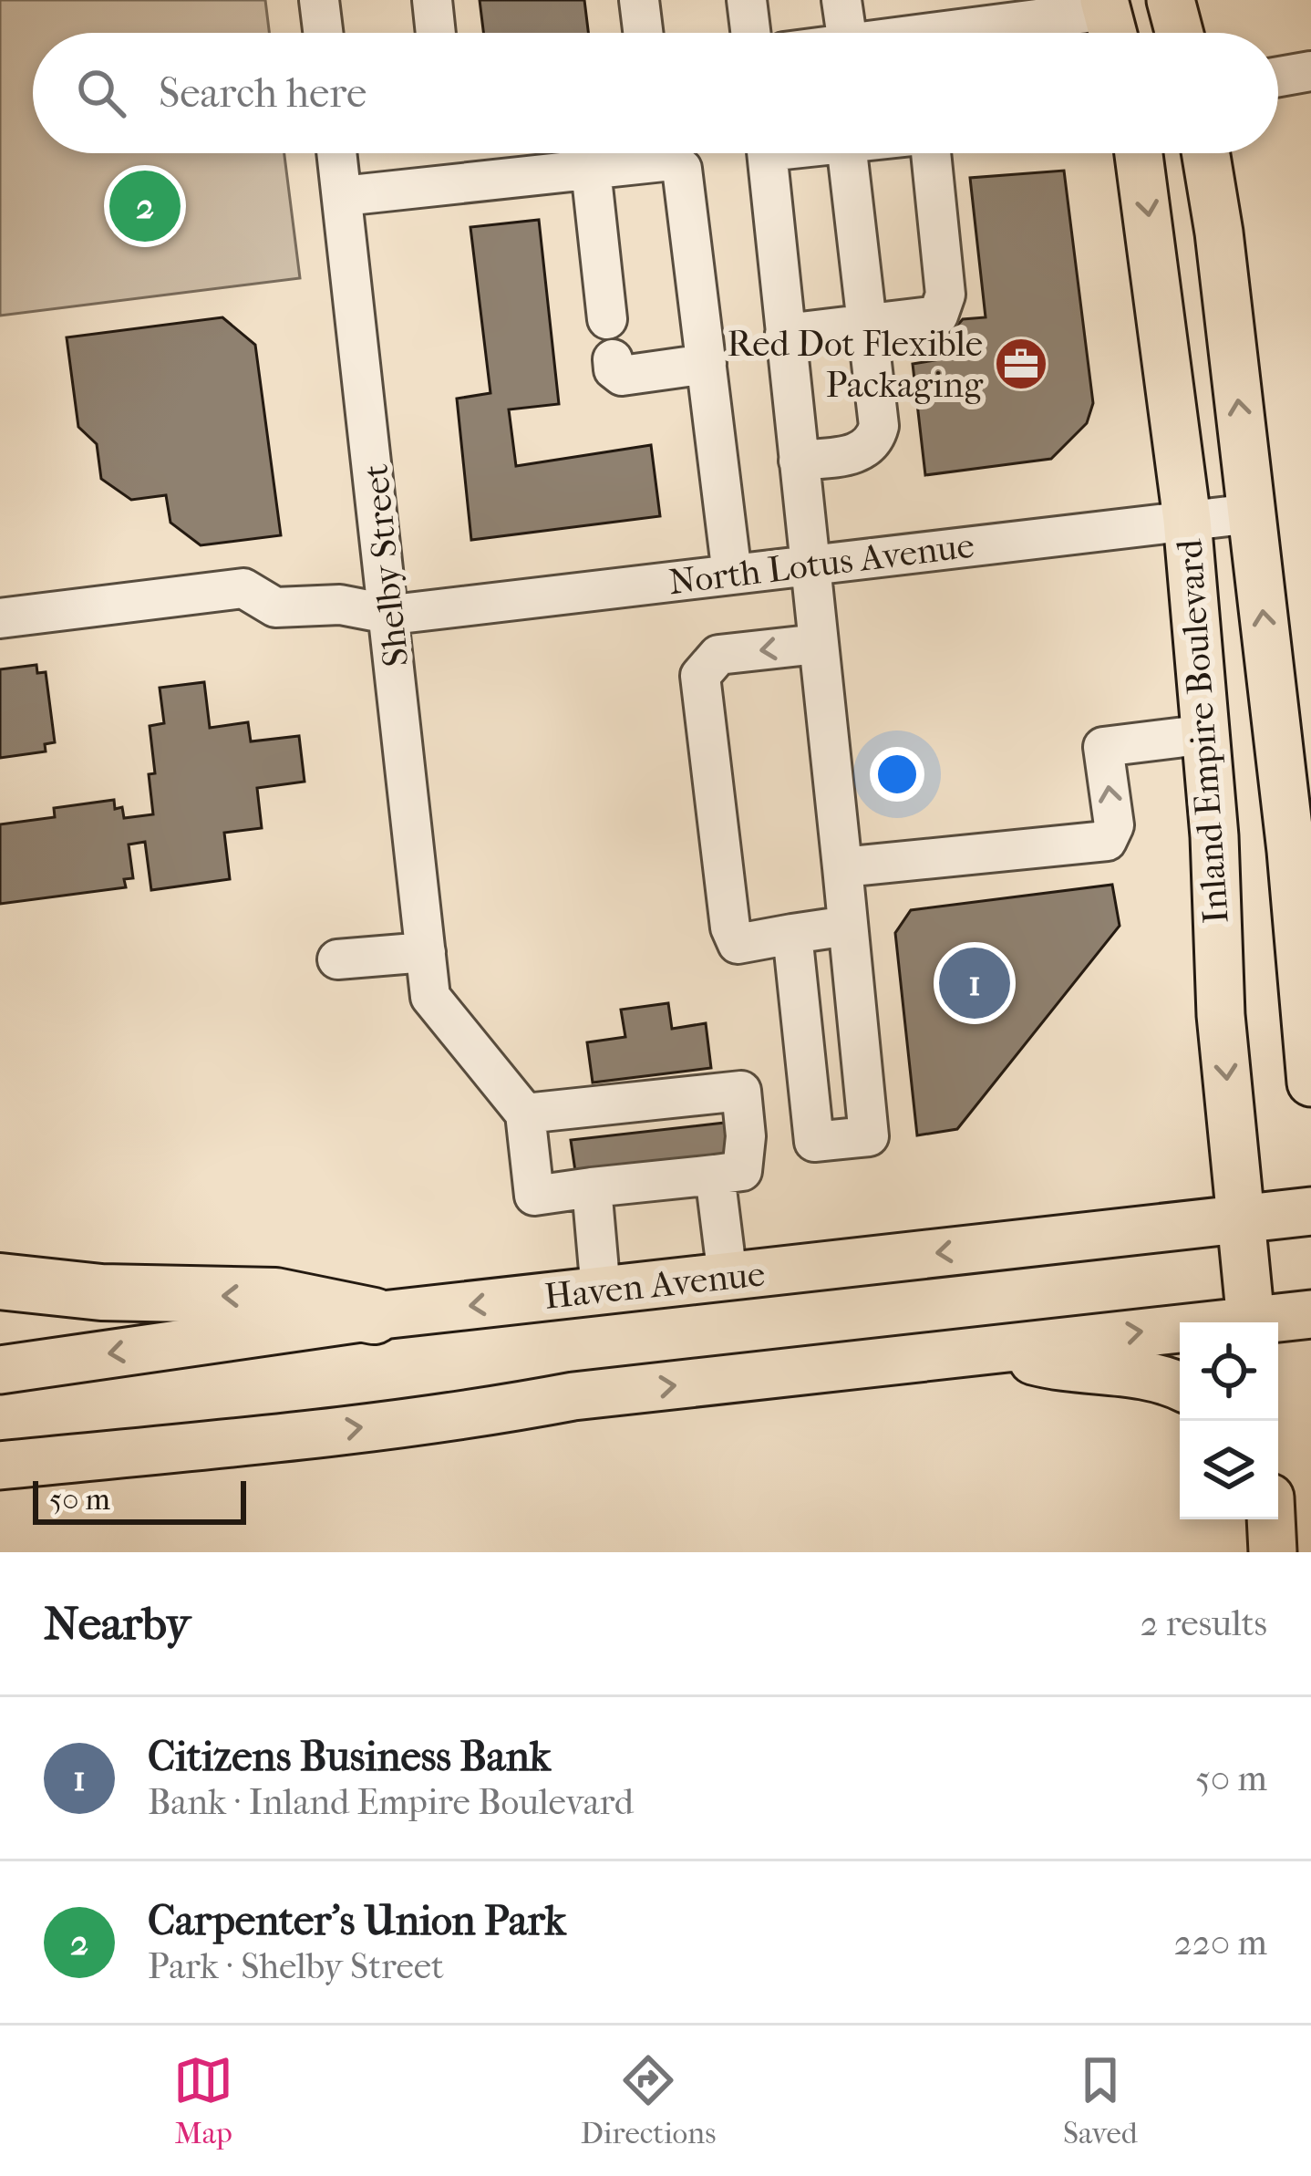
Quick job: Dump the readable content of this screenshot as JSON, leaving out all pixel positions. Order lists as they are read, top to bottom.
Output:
{
  "streets": {
    "main road": ["Inland Empire Boulevard", "Haven Avenue"],
    "street": ["North Lotus Avenue", "Shelby Street"]
  },
  "crossings": [
    ["North Lotus Avenue", "Shelby Street"],
    ["North Lotus Avenue", "Inland Empire Boulevard"],
    ["Inland Empire Boulevard", "Haven Avenue"]
  ],
  "places": {
    "office": ["Red Dot Flexible Packaging"]
  },
  "scale_bar": "50 m",
  "page": {
    "search": "Search here",
    "pins": ["2", "1"],
    "scale": "50 m",
    "heading": ["Nearby", "2 results"],
    "list": [
      {
        "mark": "1",
        "name": "Citizens Business Bank",
        "note": "Bank · Inland Empire Boulevard",
        "value": "50 m"
      },
      {
        "mark": "2",
        "name": "Carpenter's Union Park",
        "note": "Park · Shelby Street",
        "value": "220 m"
      }
    ],
    "nav": ["Map", "Directions", "Saved"]
  }
}
